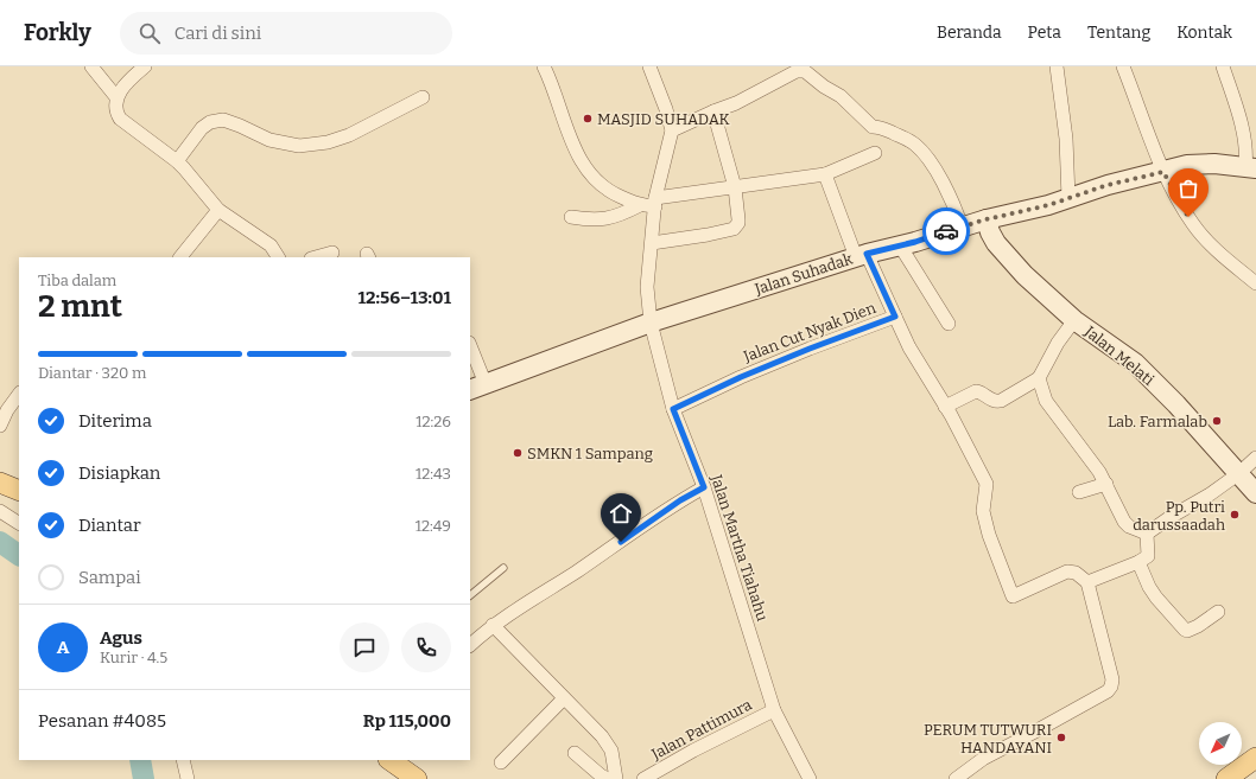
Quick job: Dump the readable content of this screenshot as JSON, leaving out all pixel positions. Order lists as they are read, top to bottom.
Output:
{
  "streets": {
    "street": [
      "Jalan Suhadak",
      "Jalan Cut Nyak Dien",
      "Jalan Melati",
      "Jalan Martha Tiahahu",
      "Jalan Pattimura"
    ]
  },
  "crossings": [
    ["Jalan Suhadak", "Jalan Cut Nyak Dien"],
    ["Jalan Suhadak", "Jalan Melati"],
    ["Jalan Suhadak", "Jalan Martha Tiahahu"],
    ["Jalan Cut Nyak Dien", "Jalan Martha Tiahahu"],
    ["Jalan Martha Tiahahu", "Jalan Pattimura"]
  ],
  "places": [
    "MASJID SUHADAK",
    "Lab. Farmalab",
    "SMKN 1 Sampang",
    "Pp. Putri darussaadah",
    "PERUM TUTWURI HANDAYANI"
  ],
  "north": "bottom left",
  "page": {
    "header": "Forkly",
    "search": "Cari di sini",
    "nav": [
      "Beranda",
      "Peta",
      "Tentang",
      "Kontak"
    ],
    "heading": ["2 mnt", "Tiba dalam", "12:56–13:01"],
    "panel": [
      "Agus",
      "Kurir · 4.5",
      "Pesanan #4085",
      "Rp 115,000"
    ],
    "bar": "Diantar · 320 m",
    "list": [
      ["Diterima", "12:26"],
      ["Disiapkan", "12:43"],
      ["Diantar", "12:49"],
      "Sampai"
    ],
    "round": "A"
  }
}
